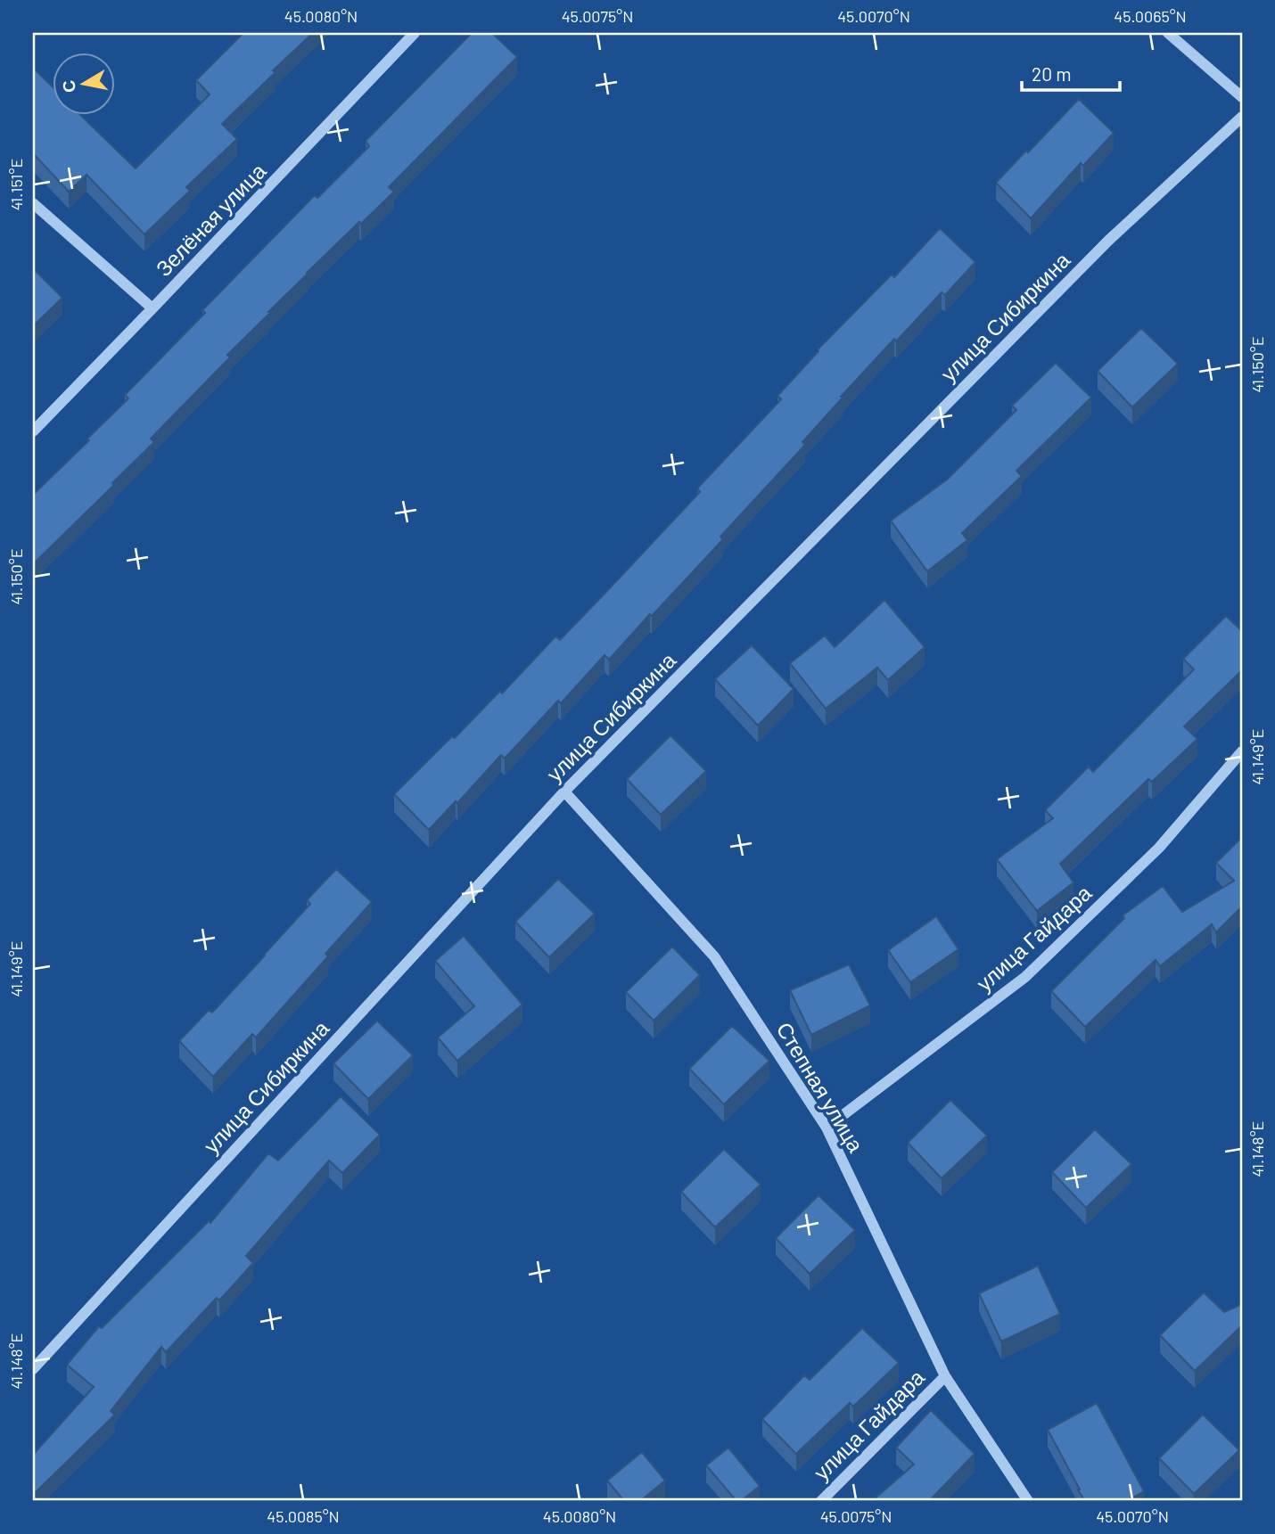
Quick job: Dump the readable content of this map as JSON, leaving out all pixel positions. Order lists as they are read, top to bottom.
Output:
{
  "streets": {
    "street": [
      "Зелёная улица",
      "улица Сибиркина",
      "улица Гайдара",
      "Степная улица"
    ]
  },
  "crossings": [
    ["улица Сибиркина", "Степная улица"],
    ["улица Гайдара", "Степная улица"]
  ],
  "scale_bar": "20 m",
  "north": "left",
  "coordinates": [
    "45.0080°N",
    "45.0075°N",
    "45.0070°N",
    "45.0065°N",
    "41.151°E",
    "41.150°E",
    "41.149°E",
    "41.148°E",
    "45.0085°N"
  ]
}
